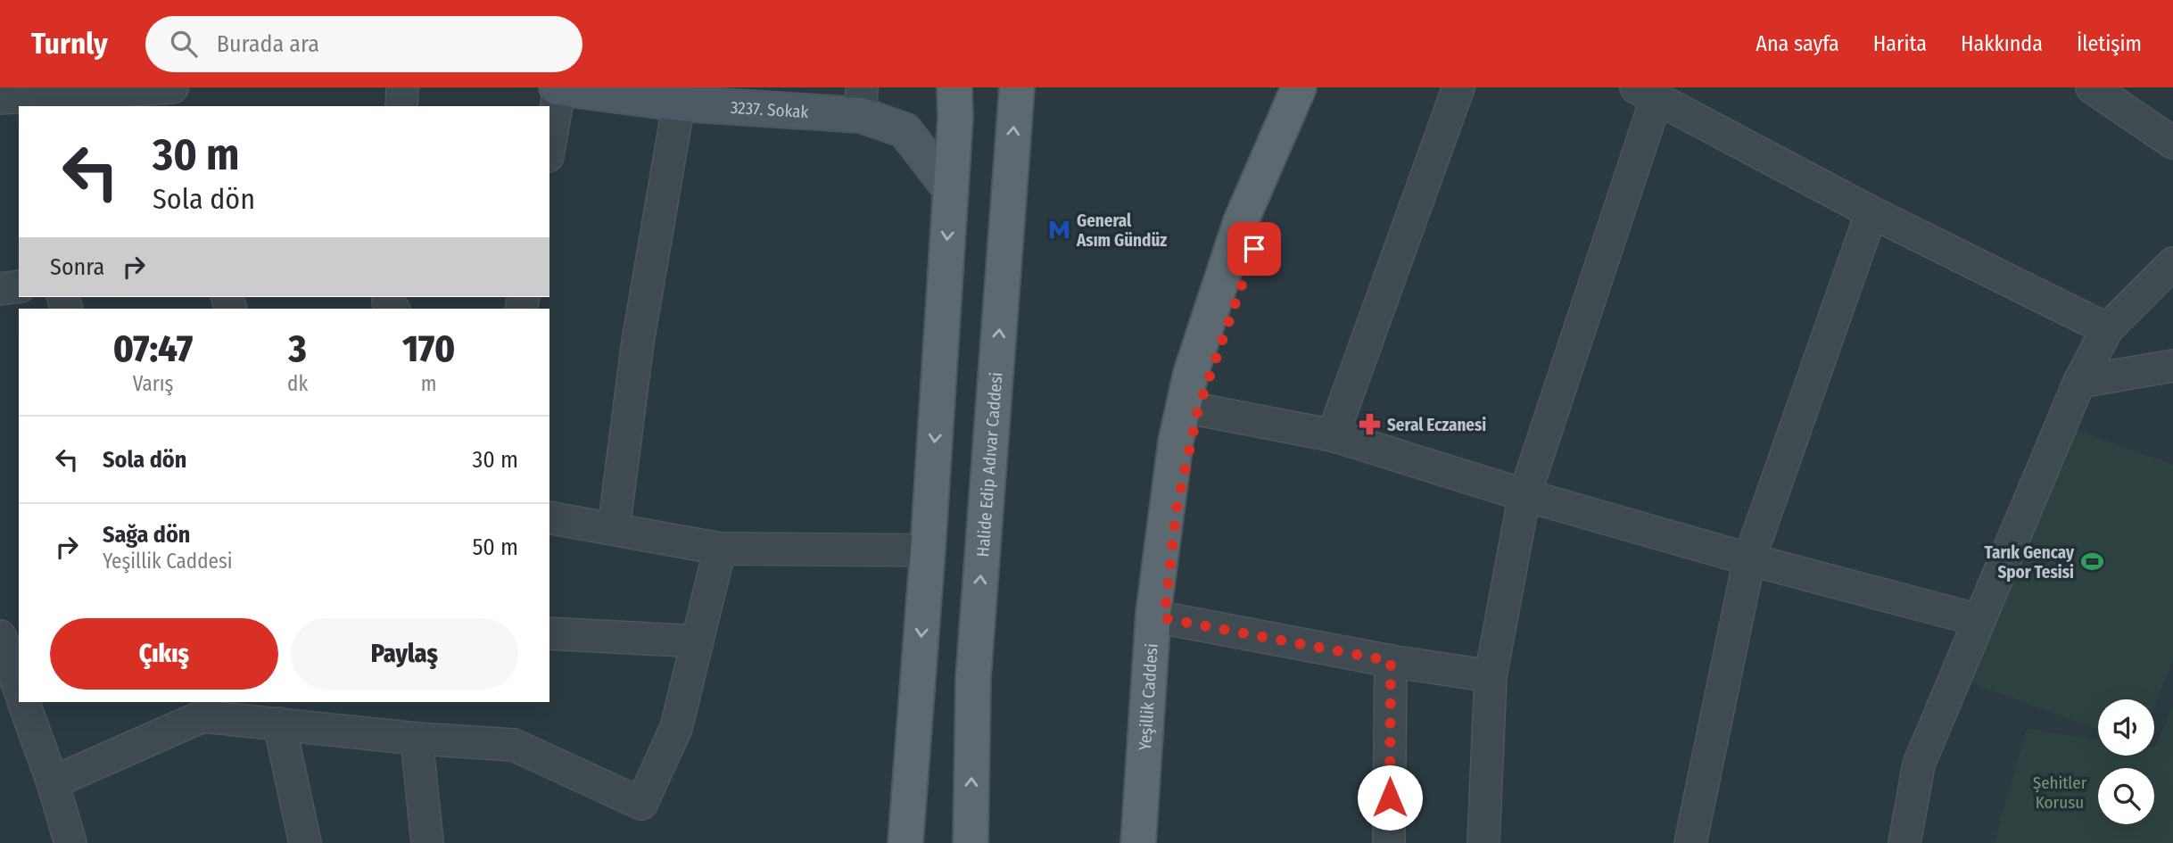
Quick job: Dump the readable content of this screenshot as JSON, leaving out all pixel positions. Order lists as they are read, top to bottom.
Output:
{
  "streets": {
    "main road": ["3237. Sokak", "Halide Edip Adıvar Caddesi", "Yeşillik Caddesi"]
  },
  "parks": ["Şehitler Korusu"],
  "places": {
    "metro station": ["General Asım Gündüz"],
    "pharmacy": ["Seral Eczanesi"],
    "sports": ["Tarık Gencay Spor Tesisi"]
  },
  "page": {
    "header": "Turnly",
    "search": "Burada ara",
    "nav": [
      "Ana sayfa",
      "Harita",
      "Hakkında",
      "İletişim"
    ],
    "turn": ["30 m", "Sola dön"],
    "then": "Sonra",
    "eta": [
      "07:47",
      "Varış",
      "3",
      "dk",
      "170",
      "m"
    ],
    "list": [
      {
        "name": "Sola dön",
        "value": "30 m"
      },
      {
        "name": "Sağa dön",
        "note": "Yeşillik Caddesi",
        "value": "50 m"
      }
    ],
    "buttons": ["Çıkış", "Paylaş"]
  }
}
